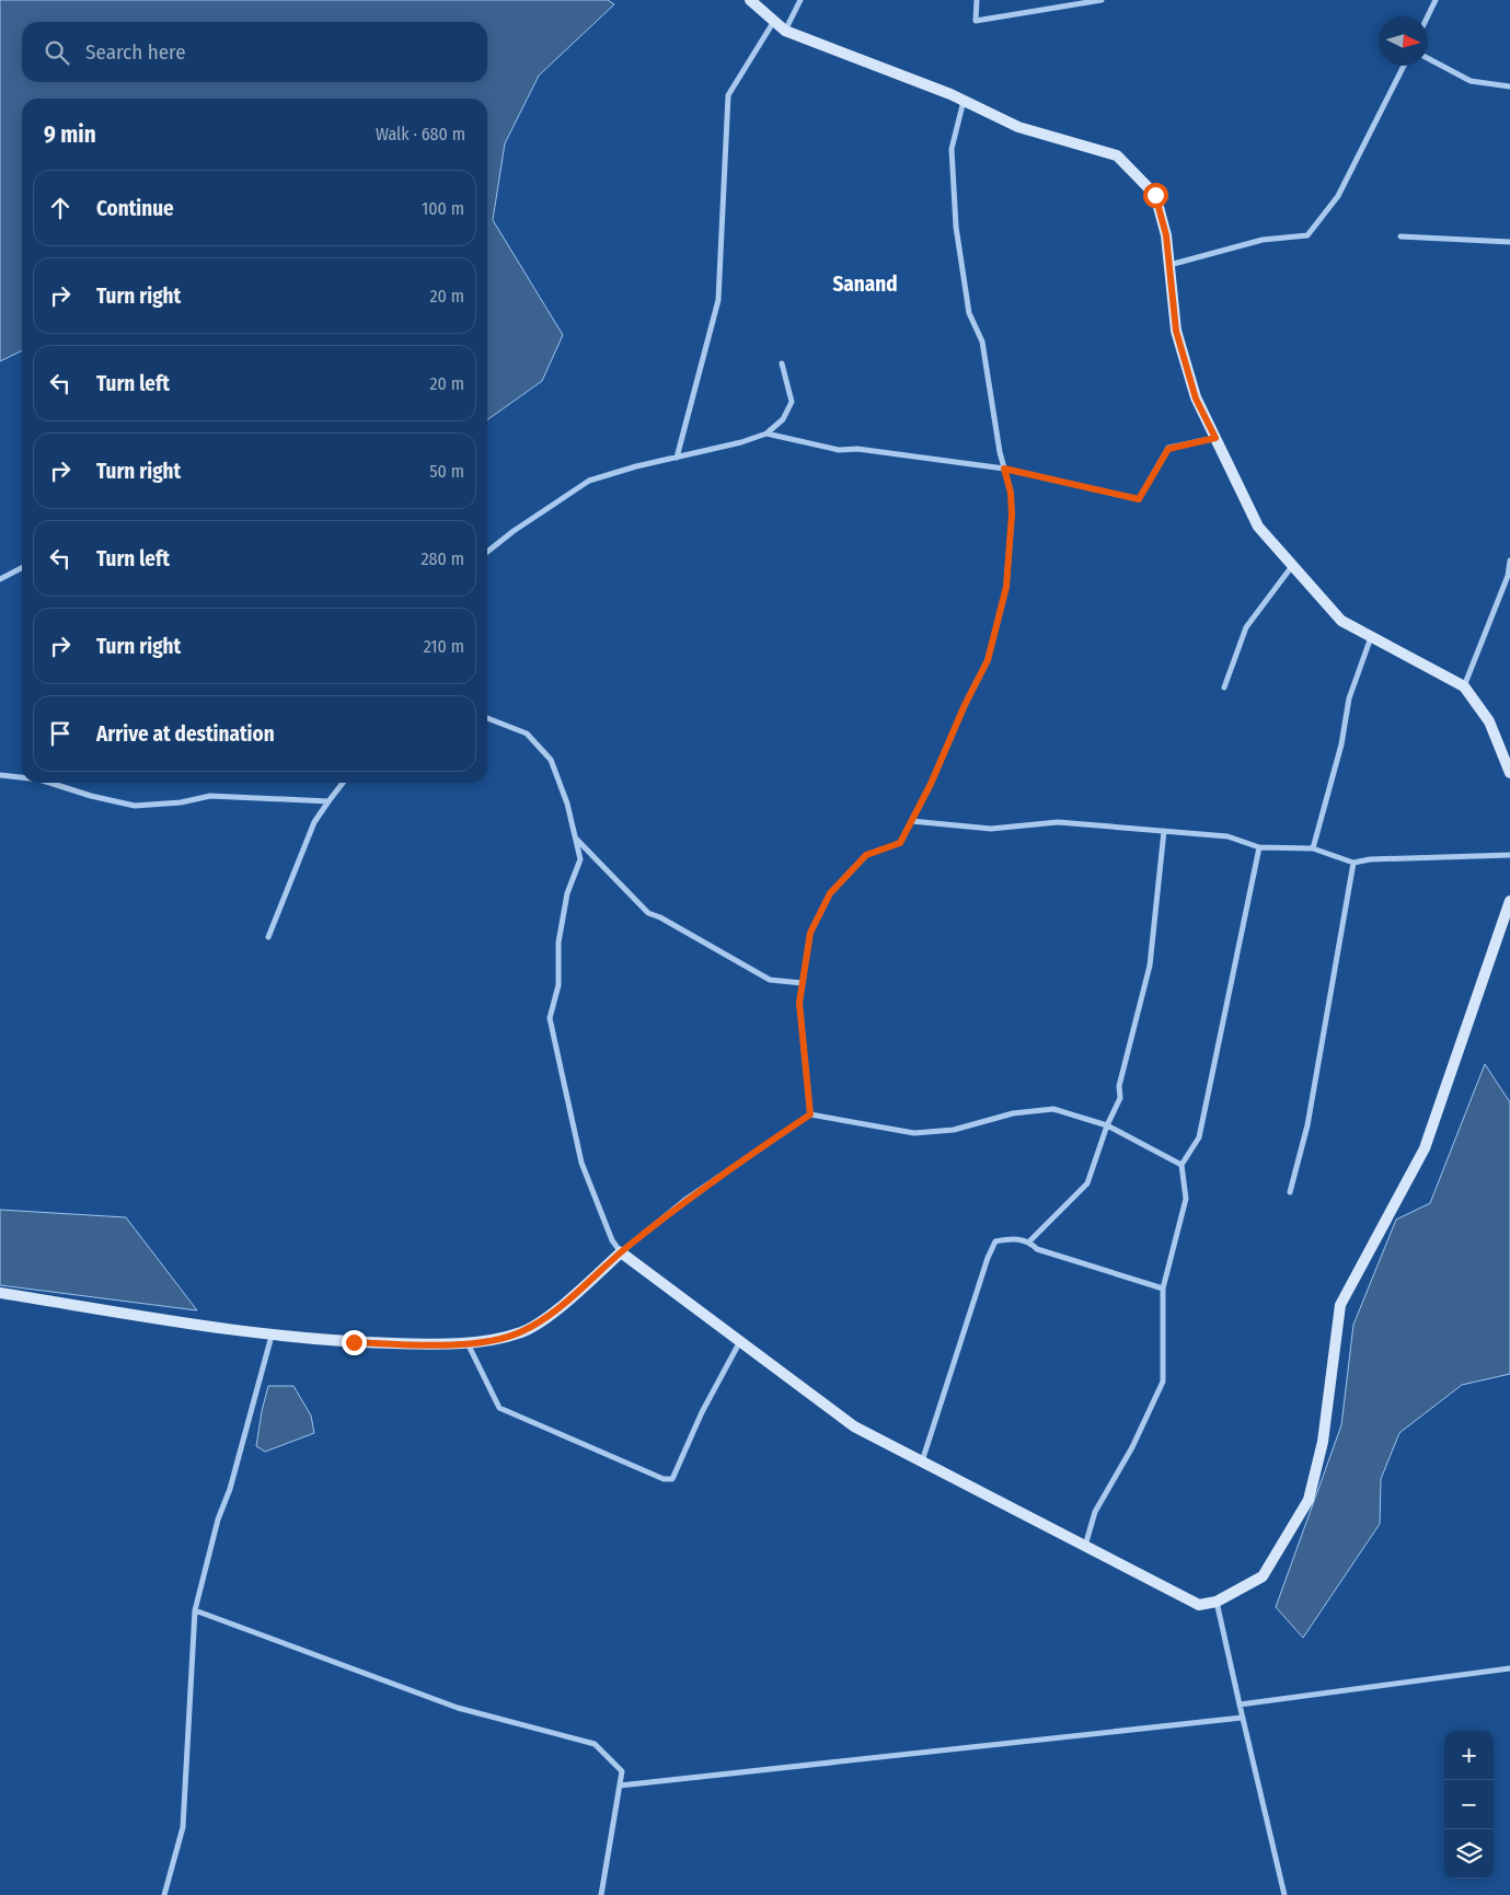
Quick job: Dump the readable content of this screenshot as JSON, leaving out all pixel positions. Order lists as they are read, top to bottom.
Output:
{
  "districts": ["Sanand"],
  "north": "right",
  "page": {
    "search": "Search here",
    "heading": ["9 min", "Walk · 680 m"],
    "list": [
      ["Continue", "100 m"],
      ["Turn right", "20 m"],
      ["Turn left", "20 m"],
      ["Turn right", "50 m"],
      ["Turn left", "280 m"],
      ["Turn right", "210 m"],
      "Arrive at destination"
    ],
    "map_buttons": ["+", "−"]
  }
}
